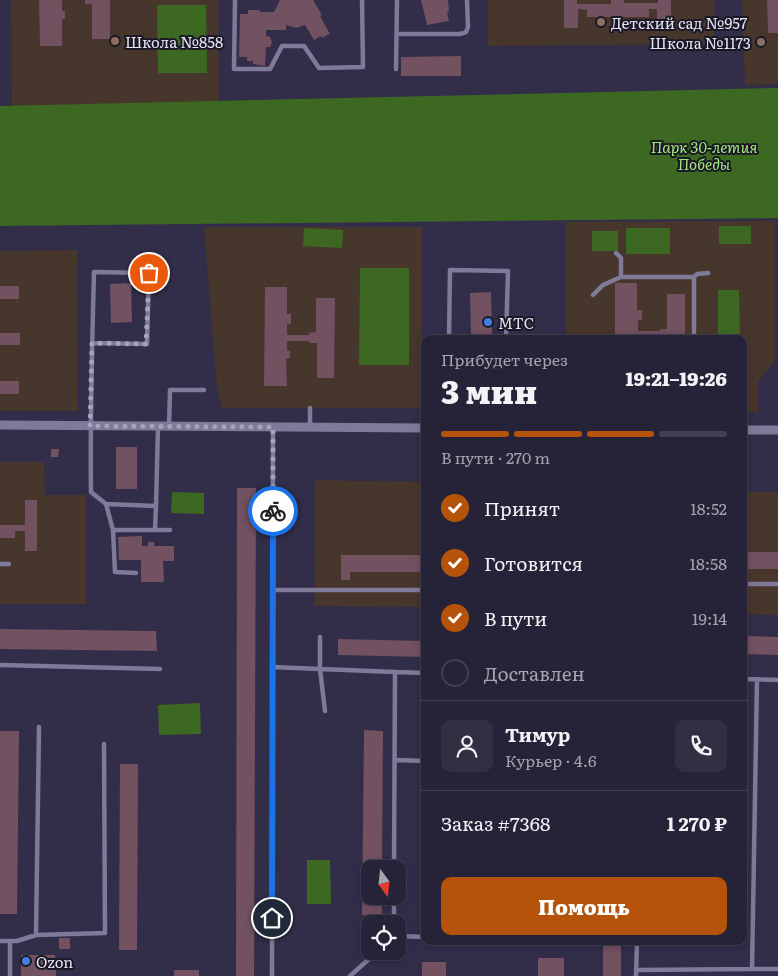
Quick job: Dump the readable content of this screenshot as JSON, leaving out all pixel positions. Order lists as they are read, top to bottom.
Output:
{
  "parks": ["Парк 30-летия Победы"],
  "places": [
    "Детский сад №957",
    "Школа №858",
    "Школа №1173",
    "МТС",
    "Ozon"
  ],
  "north": "bottom",
  "page": {
    "heading": ["3 мин", "Прибудет через", "19:21–19:26"],
    "panel": [
      "Тимур",
      "Курьер · 4.6",
      "Заказ #7368",
      "1 270 ₽"
    ],
    "bar": "В пути · 270 m",
    "list": [
      ["Принят", "18:52"],
      ["Готовится", "18:58"],
      ["В пути", "19:14"],
      "Доставлен"
    ],
    "buttons": "Помощь"
  }
}
